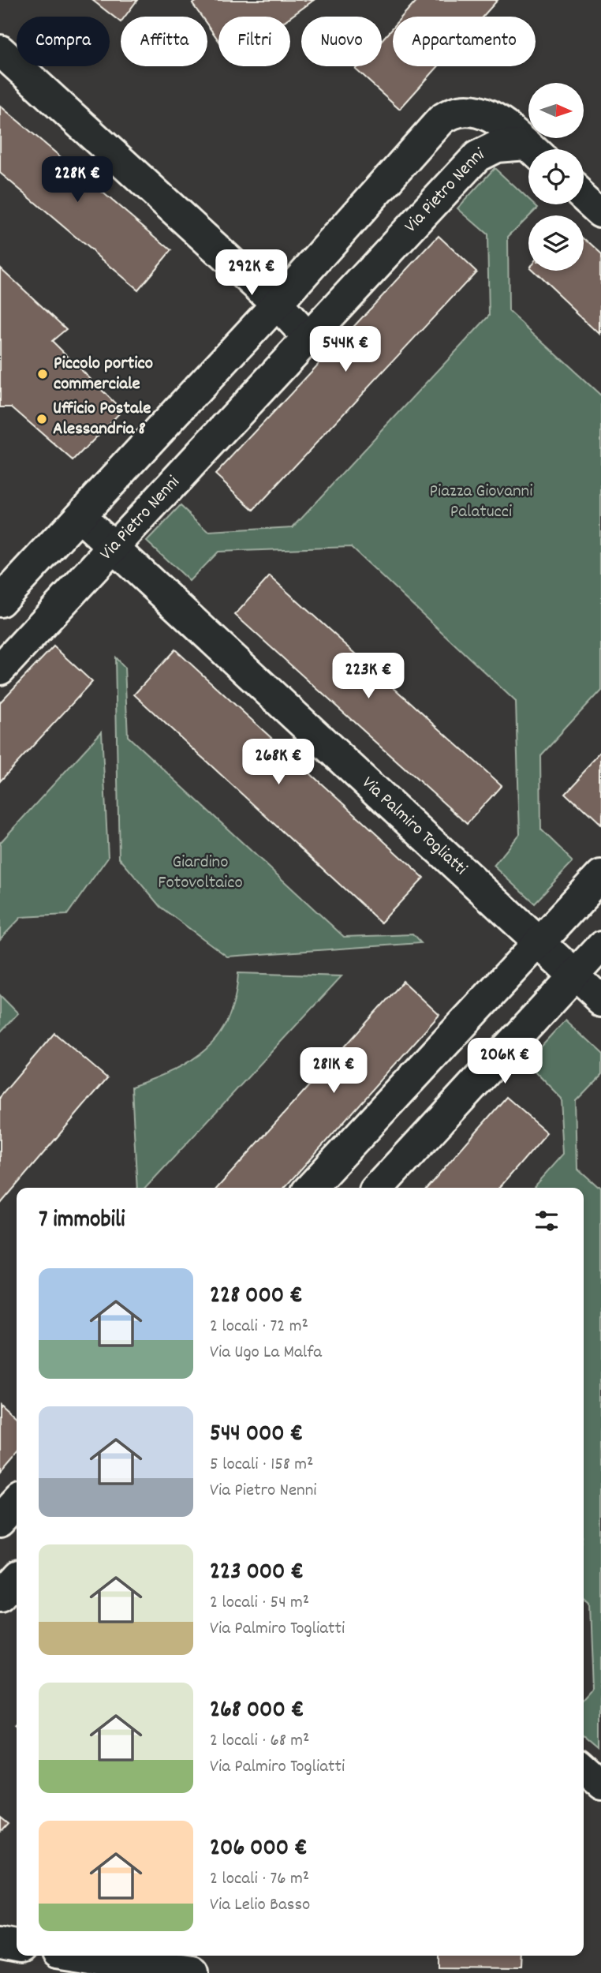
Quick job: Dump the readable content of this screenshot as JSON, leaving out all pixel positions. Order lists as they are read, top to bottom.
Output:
{
  "streets": {
    "street": ["Via Pietro Nenni", "Via Palmiro Togliatti"]
  },
  "crossings": [
    ["Via Pietro Nenni", "Via Palmiro Togliatti"]
  ],
  "parks": ["Piazza Giovanni Palatucci", "Giardino Fotovoltaico"],
  "places": ["Piccolo portico commerciale", "Ufficio Postale Alessandria 8"],
  "north": "right",
  "page": {
    "chip": [
      "Compra",
      "Affitta",
      "Filtri",
      "Nuovo",
      "Appartamento"
    ],
    "price": [
      "228K €",
      "292K €",
      "544K €",
      "223K €",
      "268K €",
      "206K €",
      "281K €"
    ],
    "heading": "7 immobili",
    "list": [
      {
        "name": "228 000 €",
        "note": "2 locali · 72 m² · Via Ugo La Malfa"
      },
      {
        "name": "544 000 €",
        "note": "5 locali · 158 m² · Via Pietro Nenni"
      },
      {
        "name": "223 000 €",
        "note": "2 locali · 54 m² · Via Palmiro Togliatti"
      },
      {
        "name": "268 000 €",
        "note": "2 locali · 68 m² · Via Palmiro Togliatti"
      },
      {
        "name": "206 000 €",
        "note": "2 locali · 76 m² · Via Lelio Basso"
      }
    ]
  }
}
